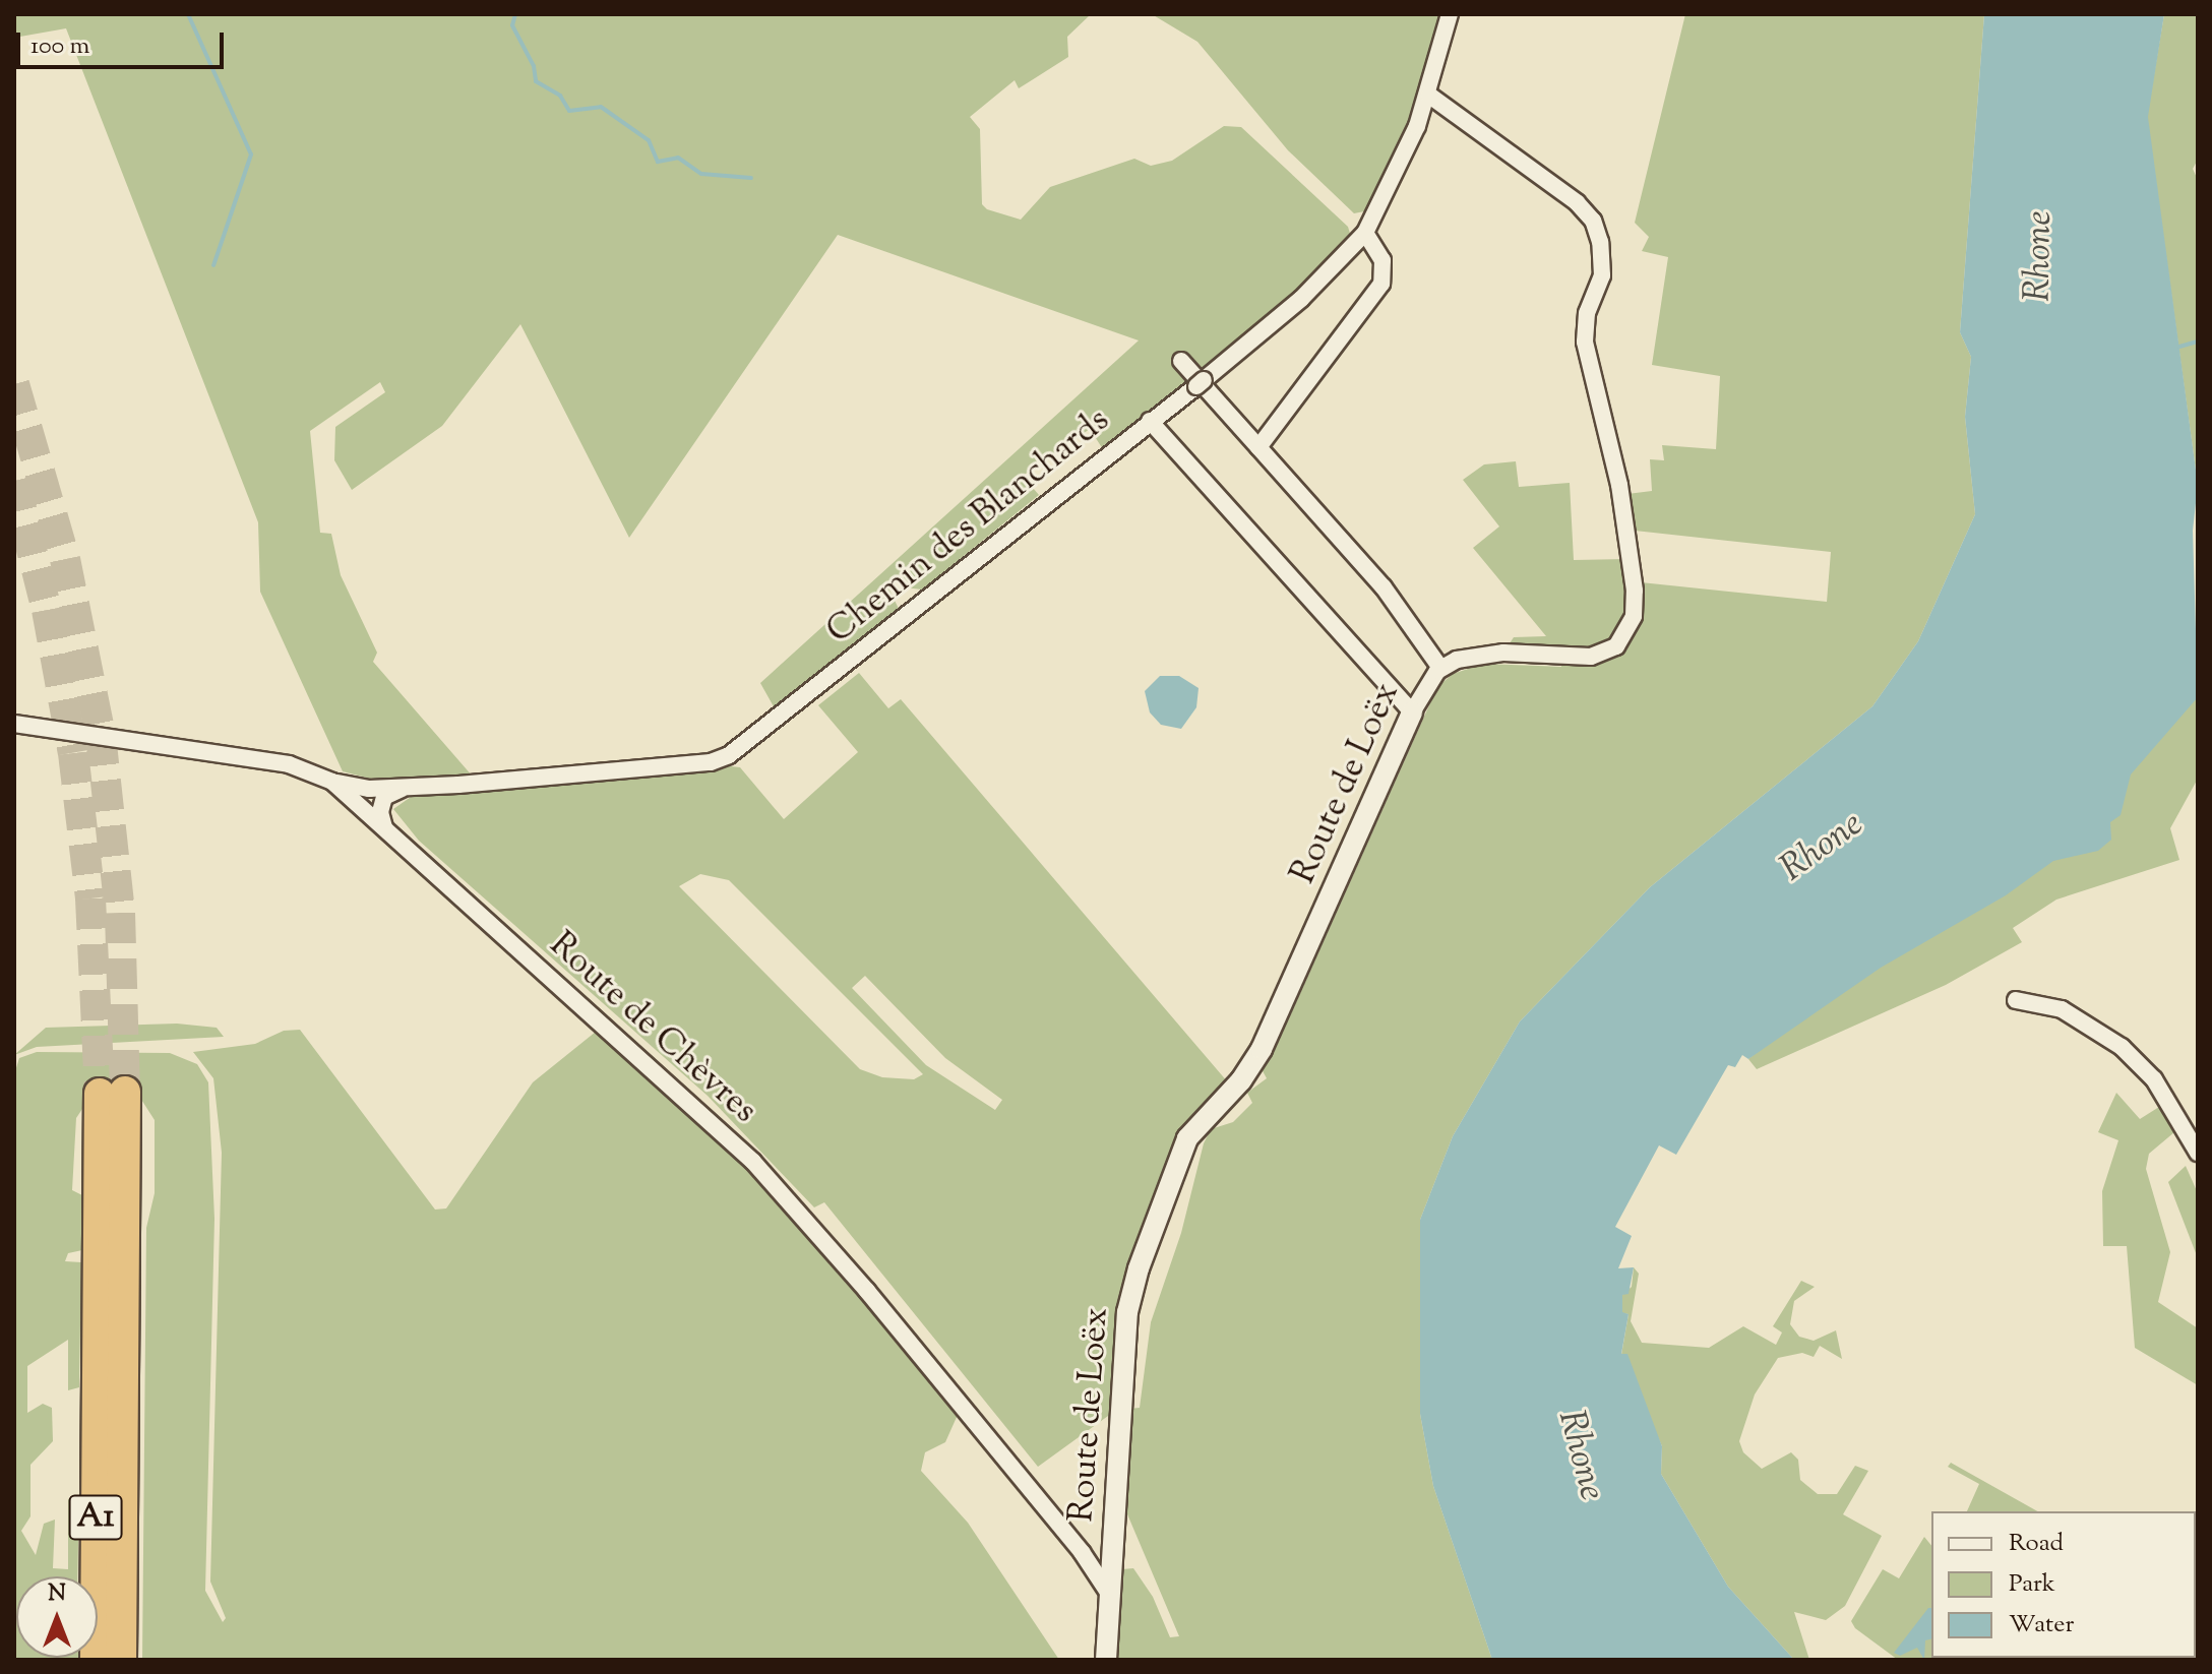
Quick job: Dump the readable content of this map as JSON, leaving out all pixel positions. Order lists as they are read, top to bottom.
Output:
{
  "streets": {
    "highway": ["A1"],
    "street": ["Chemin des Blanchards", "Route de Loëx", "Route de Chèvres"]
  },
  "crossings": [
    ["Chemin des Blanchards", "Route de Loëx"],
    ["Chemin des Blanchards", "Route de Chèvres"],
    ["Route de Loëx", "Route de Chèvres"]
  ],
  "water": ["Rhone"],
  "legend": ["Road", "Park", "Water"],
  "scale_bar": "100 m",
  "north": "top"
}
